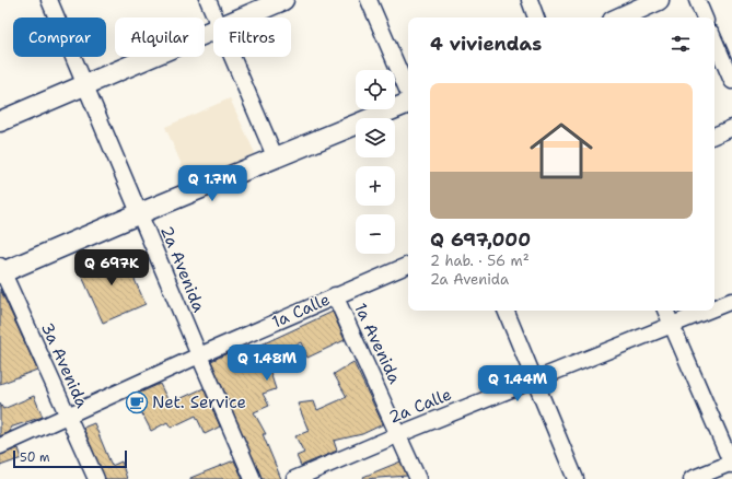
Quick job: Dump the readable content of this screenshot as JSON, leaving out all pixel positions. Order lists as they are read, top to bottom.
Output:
{
  "streets": {
    "street": [
      "2a Avenida",
      "1a Calle",
      "1a Avenida",
      "3a Avenida",
      "2a Calle"
    ]
  },
  "crossings": [
    ["2a Avenida", "1a Calle"],
    ["1a Calle", "1a Avenida"],
    ["1a Calle", "3a Avenida"],
    ["1a Avenida", "2a Calle"]
  ],
  "places": {
    "cafe": ["Net. Service"]
  },
  "scale_bar": "50 m",
  "page": {
    "chip": ["Comprar", "Alquilar", "Filtros"],
    "heading": "4 viviendas",
    "map_buttons": ["+", "−"],
    "list": [
      {
        "name": "Q 697,000",
        "note": "2 hab. · 56 m² · 2a Avenida"
      }
    ],
    "price": [
      "Q 1.7M",
      "Q 697K",
      "Q 1.48M",
      "Q 1.44M"
    ],
    "scale": "50 m"
  }
}
